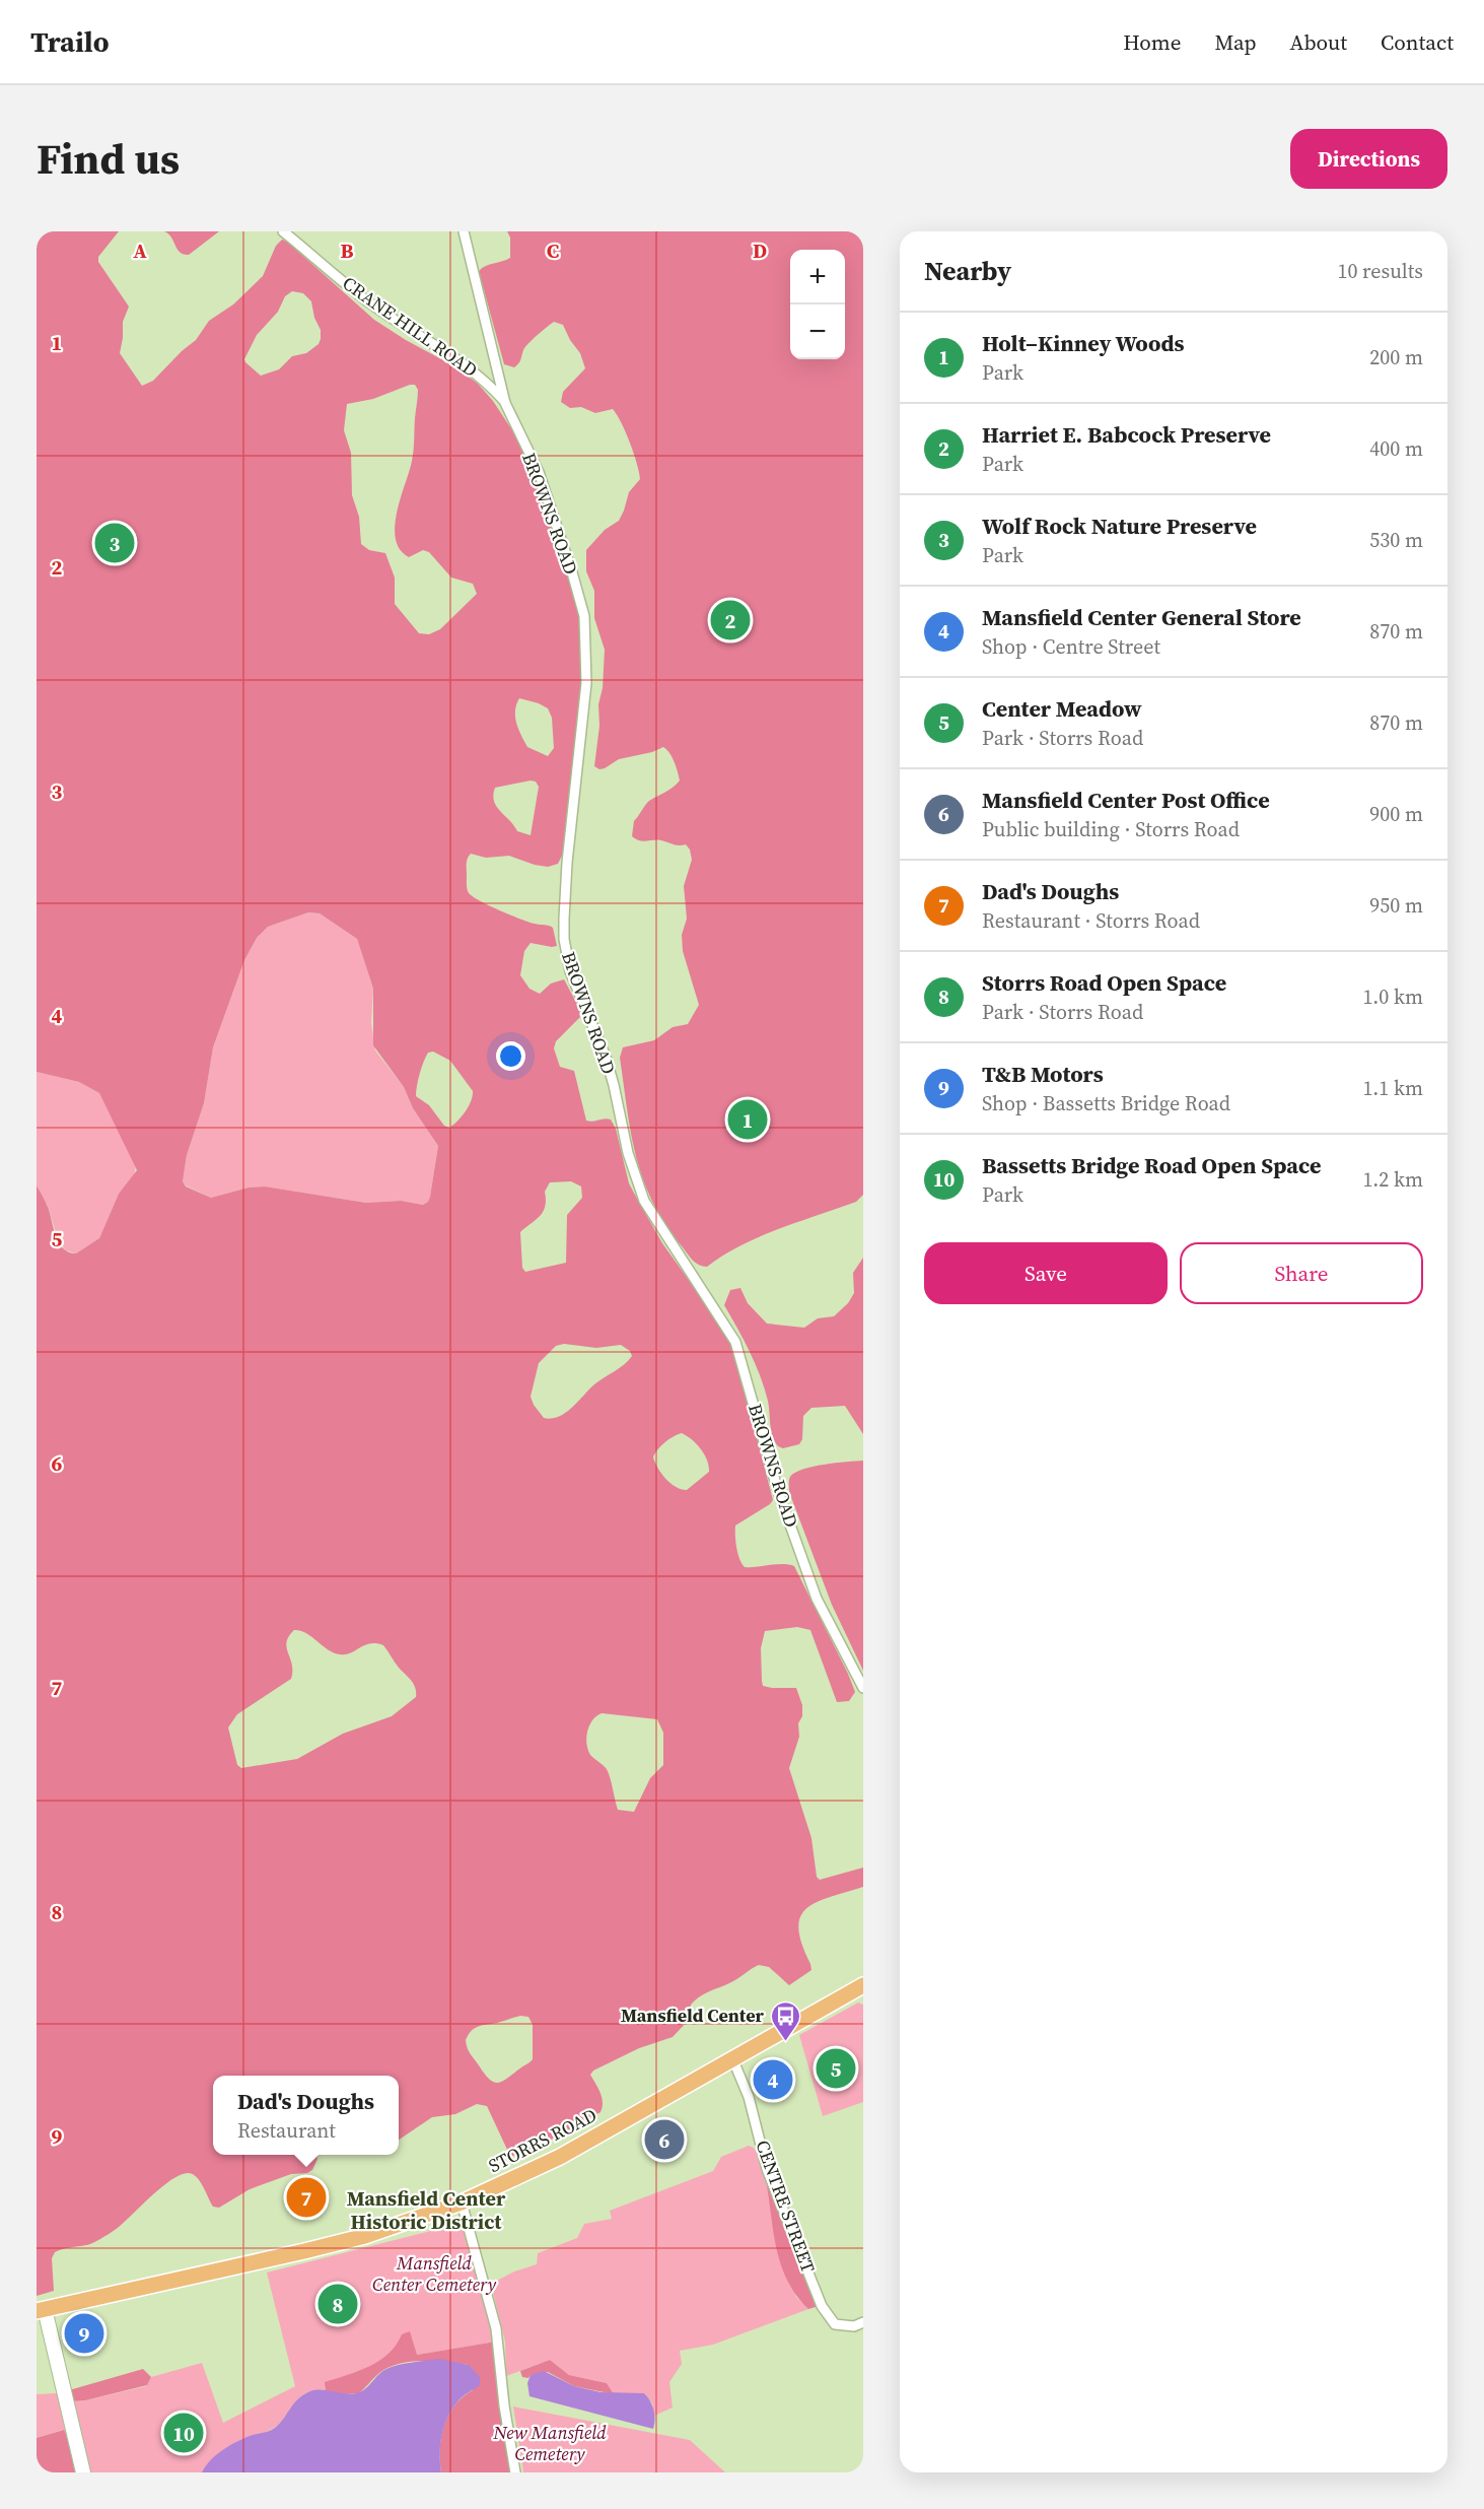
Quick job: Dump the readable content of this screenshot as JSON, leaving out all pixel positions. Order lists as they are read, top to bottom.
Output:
{
  "streets": {
    "main road": ["STORRS ROAD"],
    "street": ["CRANE HILL ROAD", "BROWNS ROAD", "CENTRE STREET"]
  },
  "crossings": [
    ["CRANE HILL ROAD", "BROWNS ROAD"],
    ["STORRS ROAD", "CENTRE STREET"]
  ],
  "districts": ["Mansfield Center Historic District"],
  "parks": ["Mansfield Center Cemetery", "New Mansfield Cemetery"],
  "places": {
    "bus stop": ["Mansfield Center"]
  },
  "page": {
    "header": "Trailo",
    "nav": [
      "Home",
      "Map",
      "About",
      "Contact"
    ],
    "title": "Find us",
    "buttons": [
      "Directions",
      ["Save", "Share"]
    ],
    "heading": ["Nearby", "10 results"],
    "map_buttons": ["+", "−"],
    "list": [
      {
        "mark": "1",
        "name": "Holt–Kinney Woods",
        "note": "Park",
        "value": "200 m"
      },
      {
        "mark": "2",
        "name": "Harriet E. Babcock Preserve",
        "note": "Park",
        "value": "400 m"
      },
      {
        "mark": "3",
        "name": "Wolf Rock Nature Preserve",
        "note": "Park",
        "value": "530 m"
      },
      {
        "mark": "4",
        "name": "Mansfield Center General Store",
        "note": "Shop · Centre Street",
        "value": "870 m"
      },
      {
        "mark": "5",
        "name": "Center Meadow",
        "note": "Park · Storrs Road",
        "value": "870 m"
      },
      {
        "mark": "6",
        "name": "Mansfield Center Post Office",
        "note": "Public building · Storrs Road",
        "value": "900 m"
      },
      {
        "mark": "7",
        "name": "Dad's Doughs",
        "note": "Restaurant · Storrs Road",
        "value": "950 m"
      },
      {
        "mark": "8",
        "name": "Storrs Road Open Space",
        "note": "Park · Storrs Road",
        "value": "1.0 km"
      },
      {
        "mark": "9",
        "name": "T&B Motors",
        "note": "Shop · Bassetts Bridge Road",
        "value": "1.1 km"
      },
      {
        "mark": "10",
        "name": "Bassetts Bridge Road Open Space",
        "note": "Park",
        "value": "1.2 km"
      }
    ],
    "pins": [
      "3",
      "2",
      "1",
      "5",
      "4",
      "6",
      "7",
      "8",
      "9",
      "10"
    ],
    "popup": ["Dad's Doughs", "Restaurant"]
  },
  "grid": {
    "columns": [
      "A",
      "B",
      "C",
      "D"
    ],
    "rows": [
      "1",
      "2",
      "3",
      "4",
      "5",
      "6",
      "7",
      "8",
      "9"
    ]
  }
}
